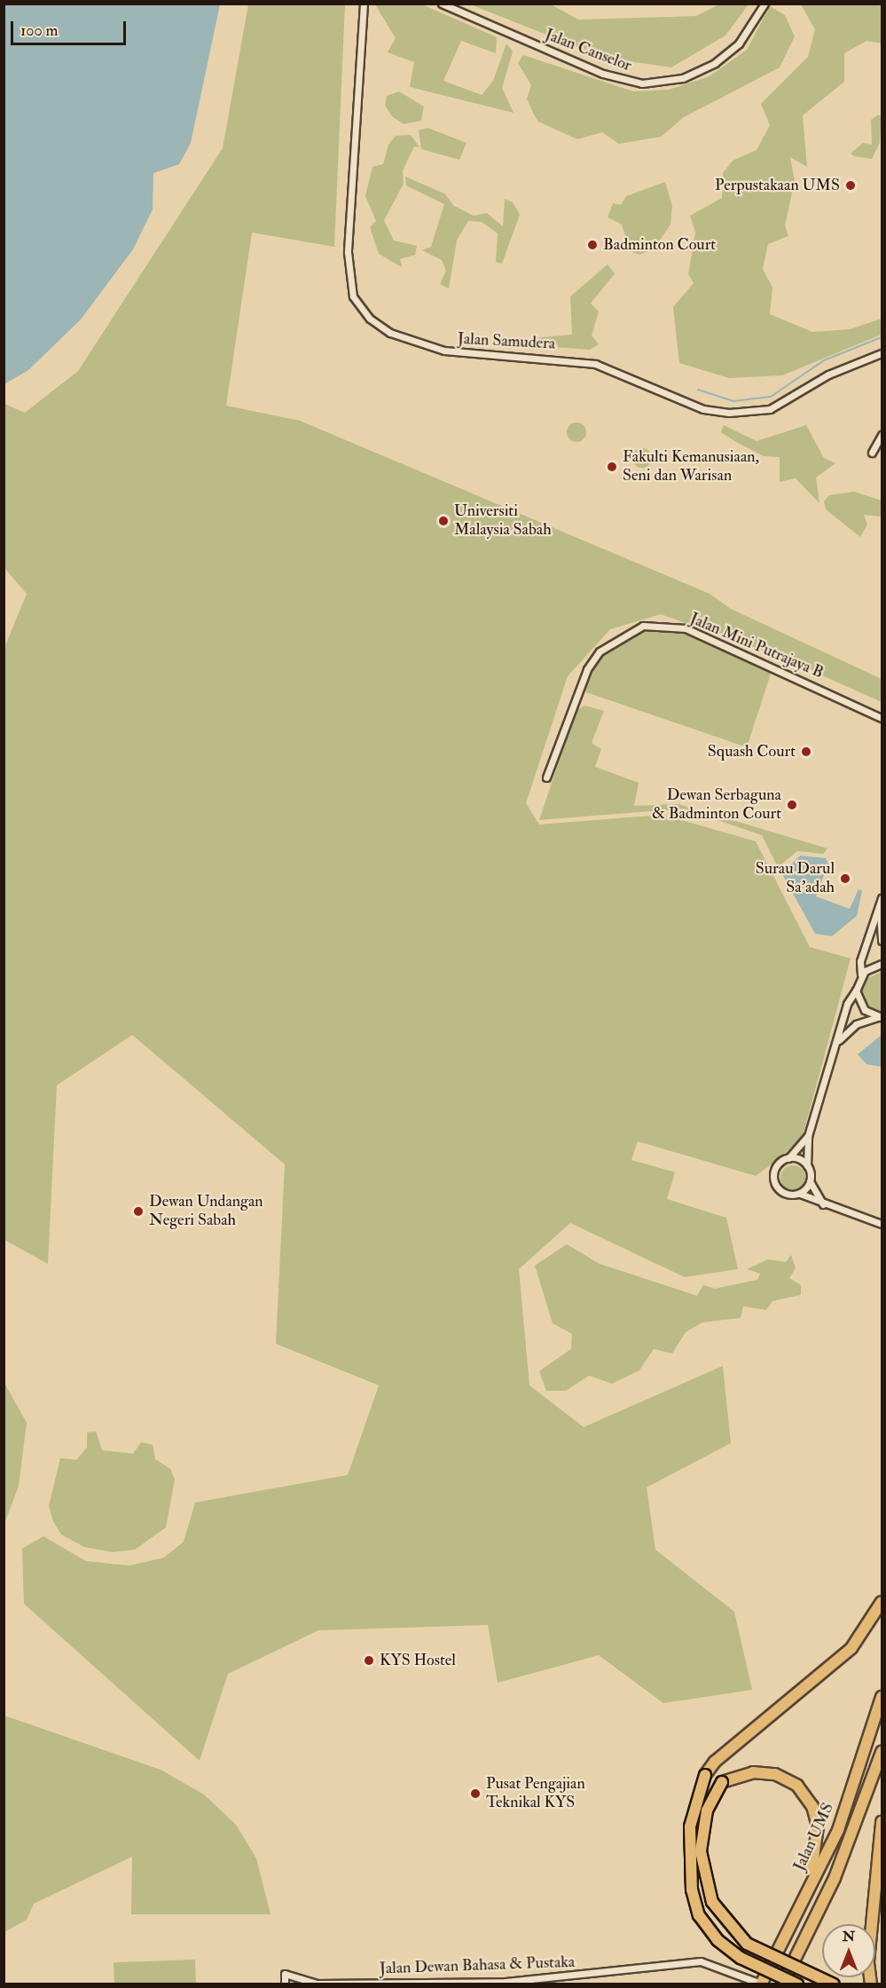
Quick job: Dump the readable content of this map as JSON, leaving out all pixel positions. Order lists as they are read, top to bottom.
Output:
{
  "streets": {
    "highway": ["Jalan UMS"],
    "street": [
      "Jalan Canselor",
      "Jalan Samudera",
      "Jalan Mini Putrajaya B",
      "Jalan Dewan Bahasa & Pustaka"
    ]
  },
  "crossings": [
    ["Jalan UMS", "Jalan Dewan Bahasa & Pustaka"]
  ],
  "places": [
    "Perpustakaan UMS",
    "Badminton Court",
    "Fakulti Kemanusiaan, Seni dan Warisan",
    "Universiti Malaysia Sabah",
    "Squash Court",
    "Dewan Serbaguna & Badminton Court",
    "Surau Darul Sa'adah",
    "Dewan Undangan Negeri Sabah",
    "KYS Hostel",
    "Pusat Pengajian Teknikal KYS"
  ],
  "scale_bar": "100 m",
  "north": "top"
}
